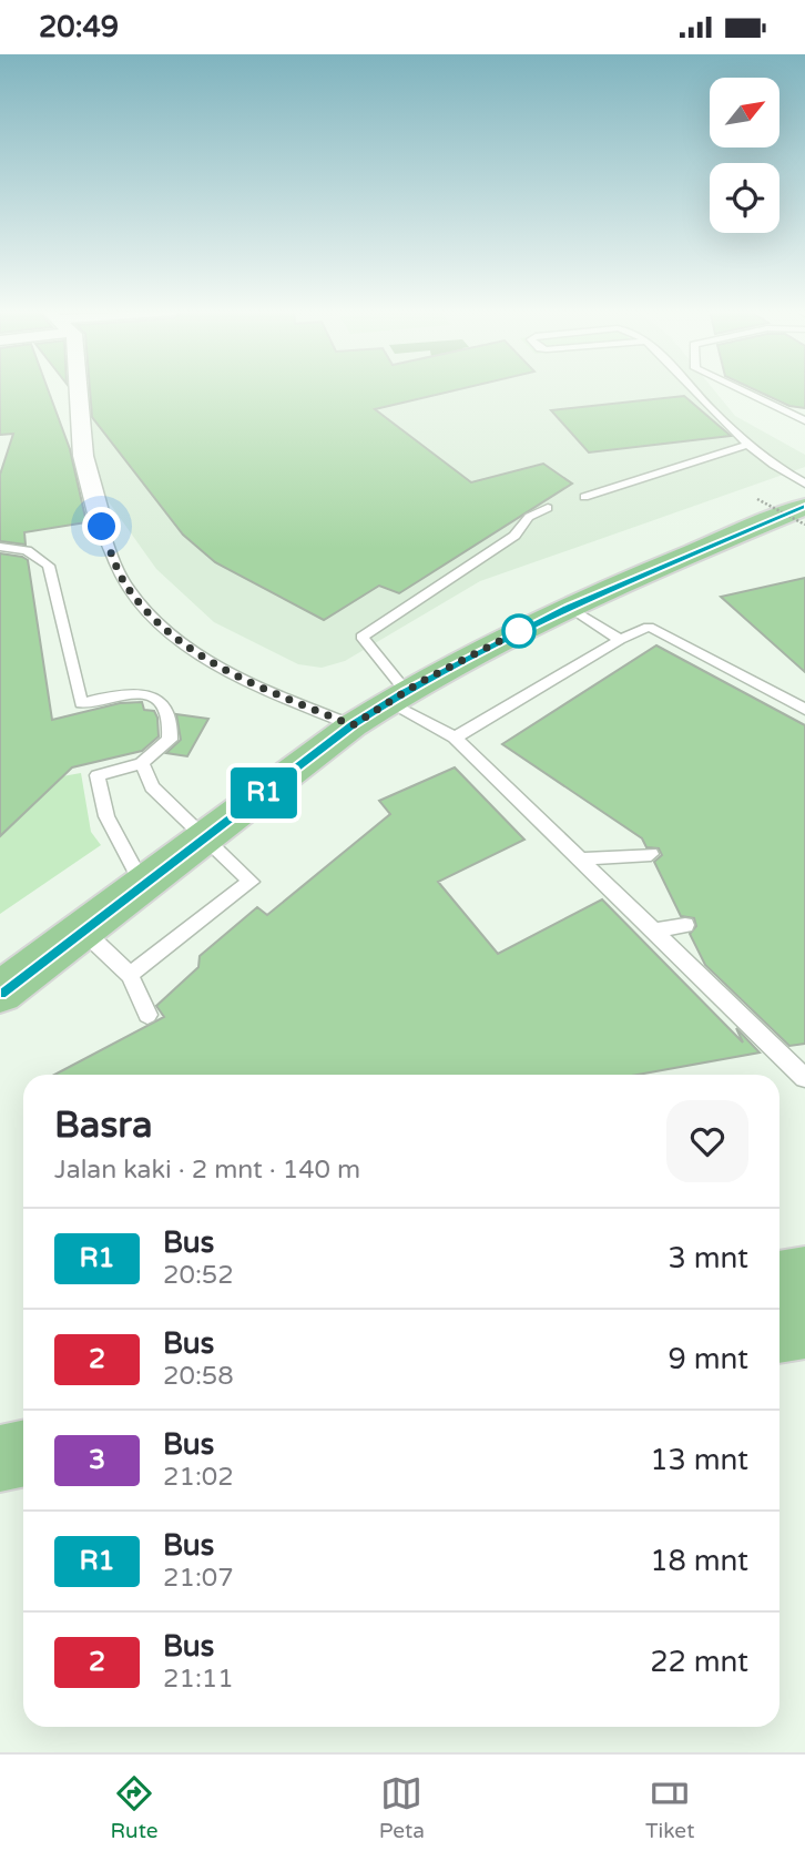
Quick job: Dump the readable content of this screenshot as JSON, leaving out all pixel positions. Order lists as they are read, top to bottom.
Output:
{
  "lines": ["bus line R1"],
  "north": "top right",
  "page": {
    "status": "20:49",
    "on_map": "R1",
    "heading": ["Basra", "Jalan kaki · 2 mnt · 140 m"],
    "list": [
      {
        "mark": "R1",
        "name": "Bus",
        "note": "20:52",
        "value": "3 mnt"
      },
      {
        "mark": "2",
        "name": "Bus",
        "note": "20:58",
        "value": "9 mnt"
      },
      {
        "mark": "3",
        "name": "Bus",
        "note": "21:02",
        "value": "13 mnt"
      },
      {
        "mark": "R1",
        "name": "Bus",
        "note": "21:07",
        "value": "18 mnt"
      },
      {
        "mark": "2",
        "name": "Bus",
        "note": "21:11",
        "value": "22 mnt"
      }
    ],
    "tabs": ["Rute", "Peta", "Tiket"]
  }
}
